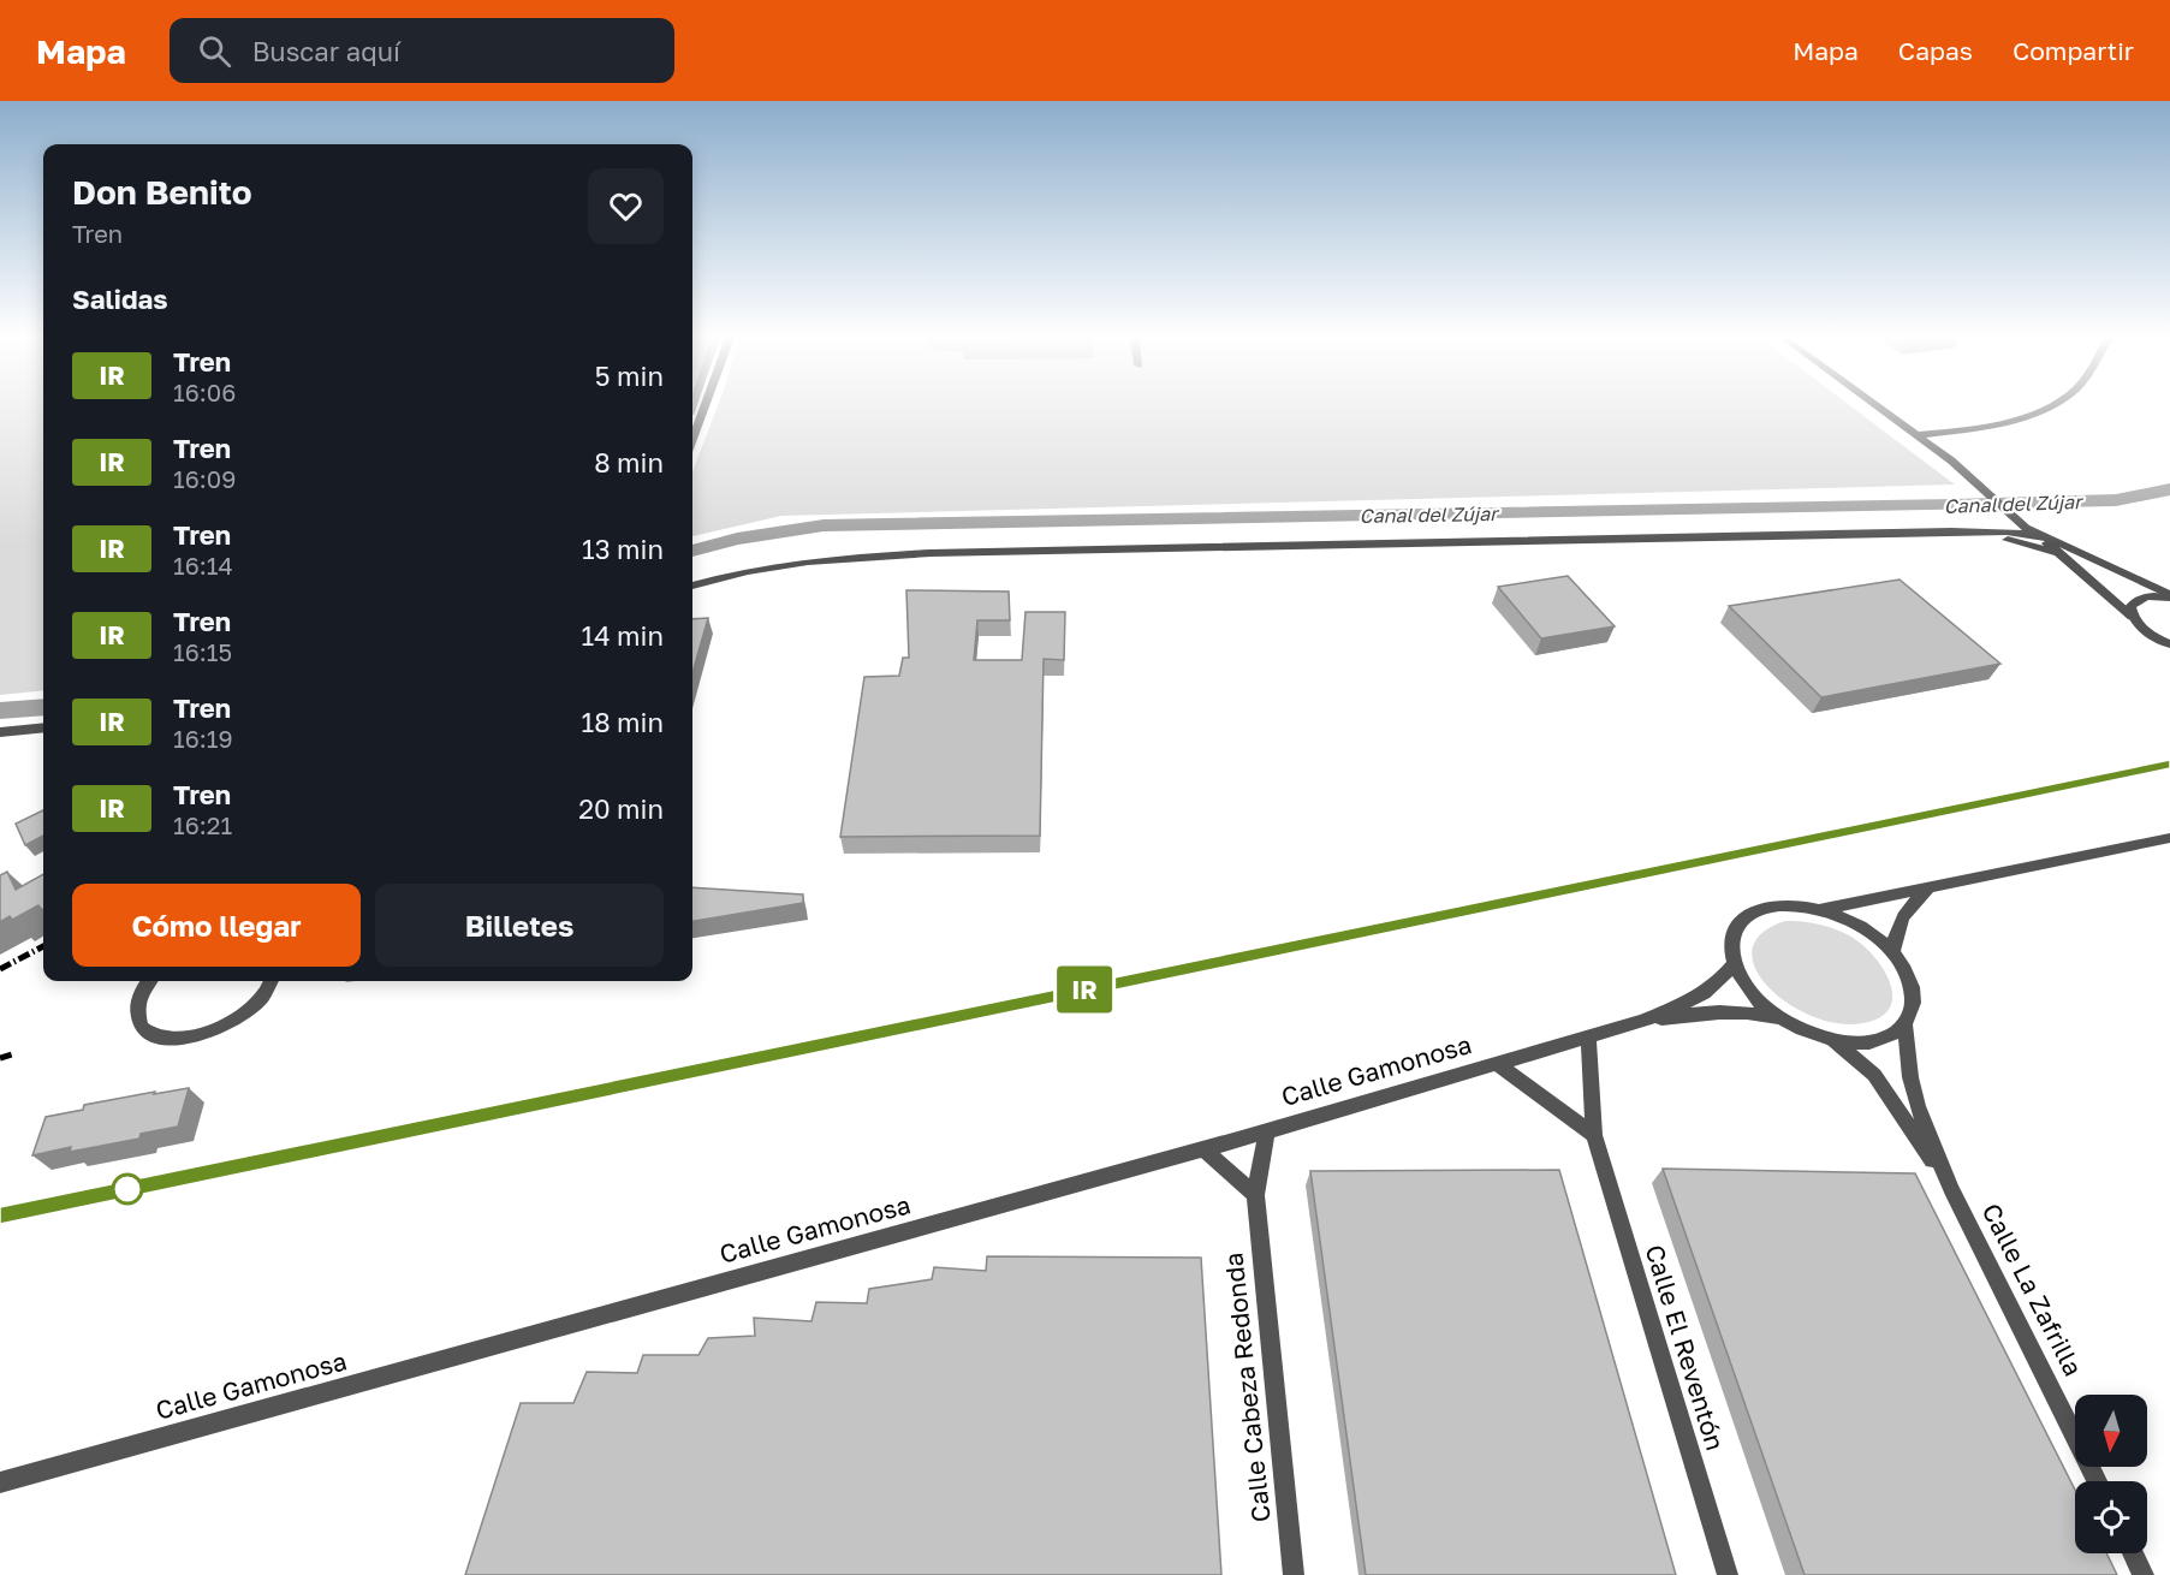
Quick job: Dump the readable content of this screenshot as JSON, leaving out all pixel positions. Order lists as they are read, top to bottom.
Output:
{
  "streets": {
    "street": [
      "Calle Gamonosa",
      "Calle La Zafrilla",
      "Calle El Reventón",
      "Calle Cabeza Redonda"
    ]
  },
  "crossings": [
    ["Calle Gamonosa", "Calle La Zafrilla"],
    ["Calle Gamonosa", "Calle El Reventón"],
    ["Calle Gamonosa", "Calle Cabeza Redonda"]
  ],
  "water": ["Canal del Zújar"],
  "north": "bottom",
  "page": {
    "header": "Mapa",
    "search": "Buscar aquí",
    "nav": ["Mapa", "Capas", "Compartir"],
    "on_map": "IR",
    "heading": [
      ["Don Benito", "Tren"],
      "Salidas"
    ],
    "list": [
      {
        "mark": "IR",
        "name": "Tren",
        "note": "16:06",
        "value": "5 min"
      },
      {
        "mark": "IR",
        "name": "Tren",
        "note": "16:09",
        "value": "8 min"
      },
      {
        "mark": "IR",
        "name": "Tren",
        "note": "16:14",
        "value": "13 min"
      },
      {
        "mark": "IR",
        "name": "Tren",
        "note": "16:15",
        "value": "14 min"
      },
      {
        "mark": "IR",
        "name": "Tren",
        "note": "16:19",
        "value": "18 min"
      },
      {
        "mark": "IR",
        "name": "Tren",
        "note": "16:21",
        "value": "20 min"
      }
    ],
    "buttons": ["Cómo llegar", "Billetes"]
  }
}
